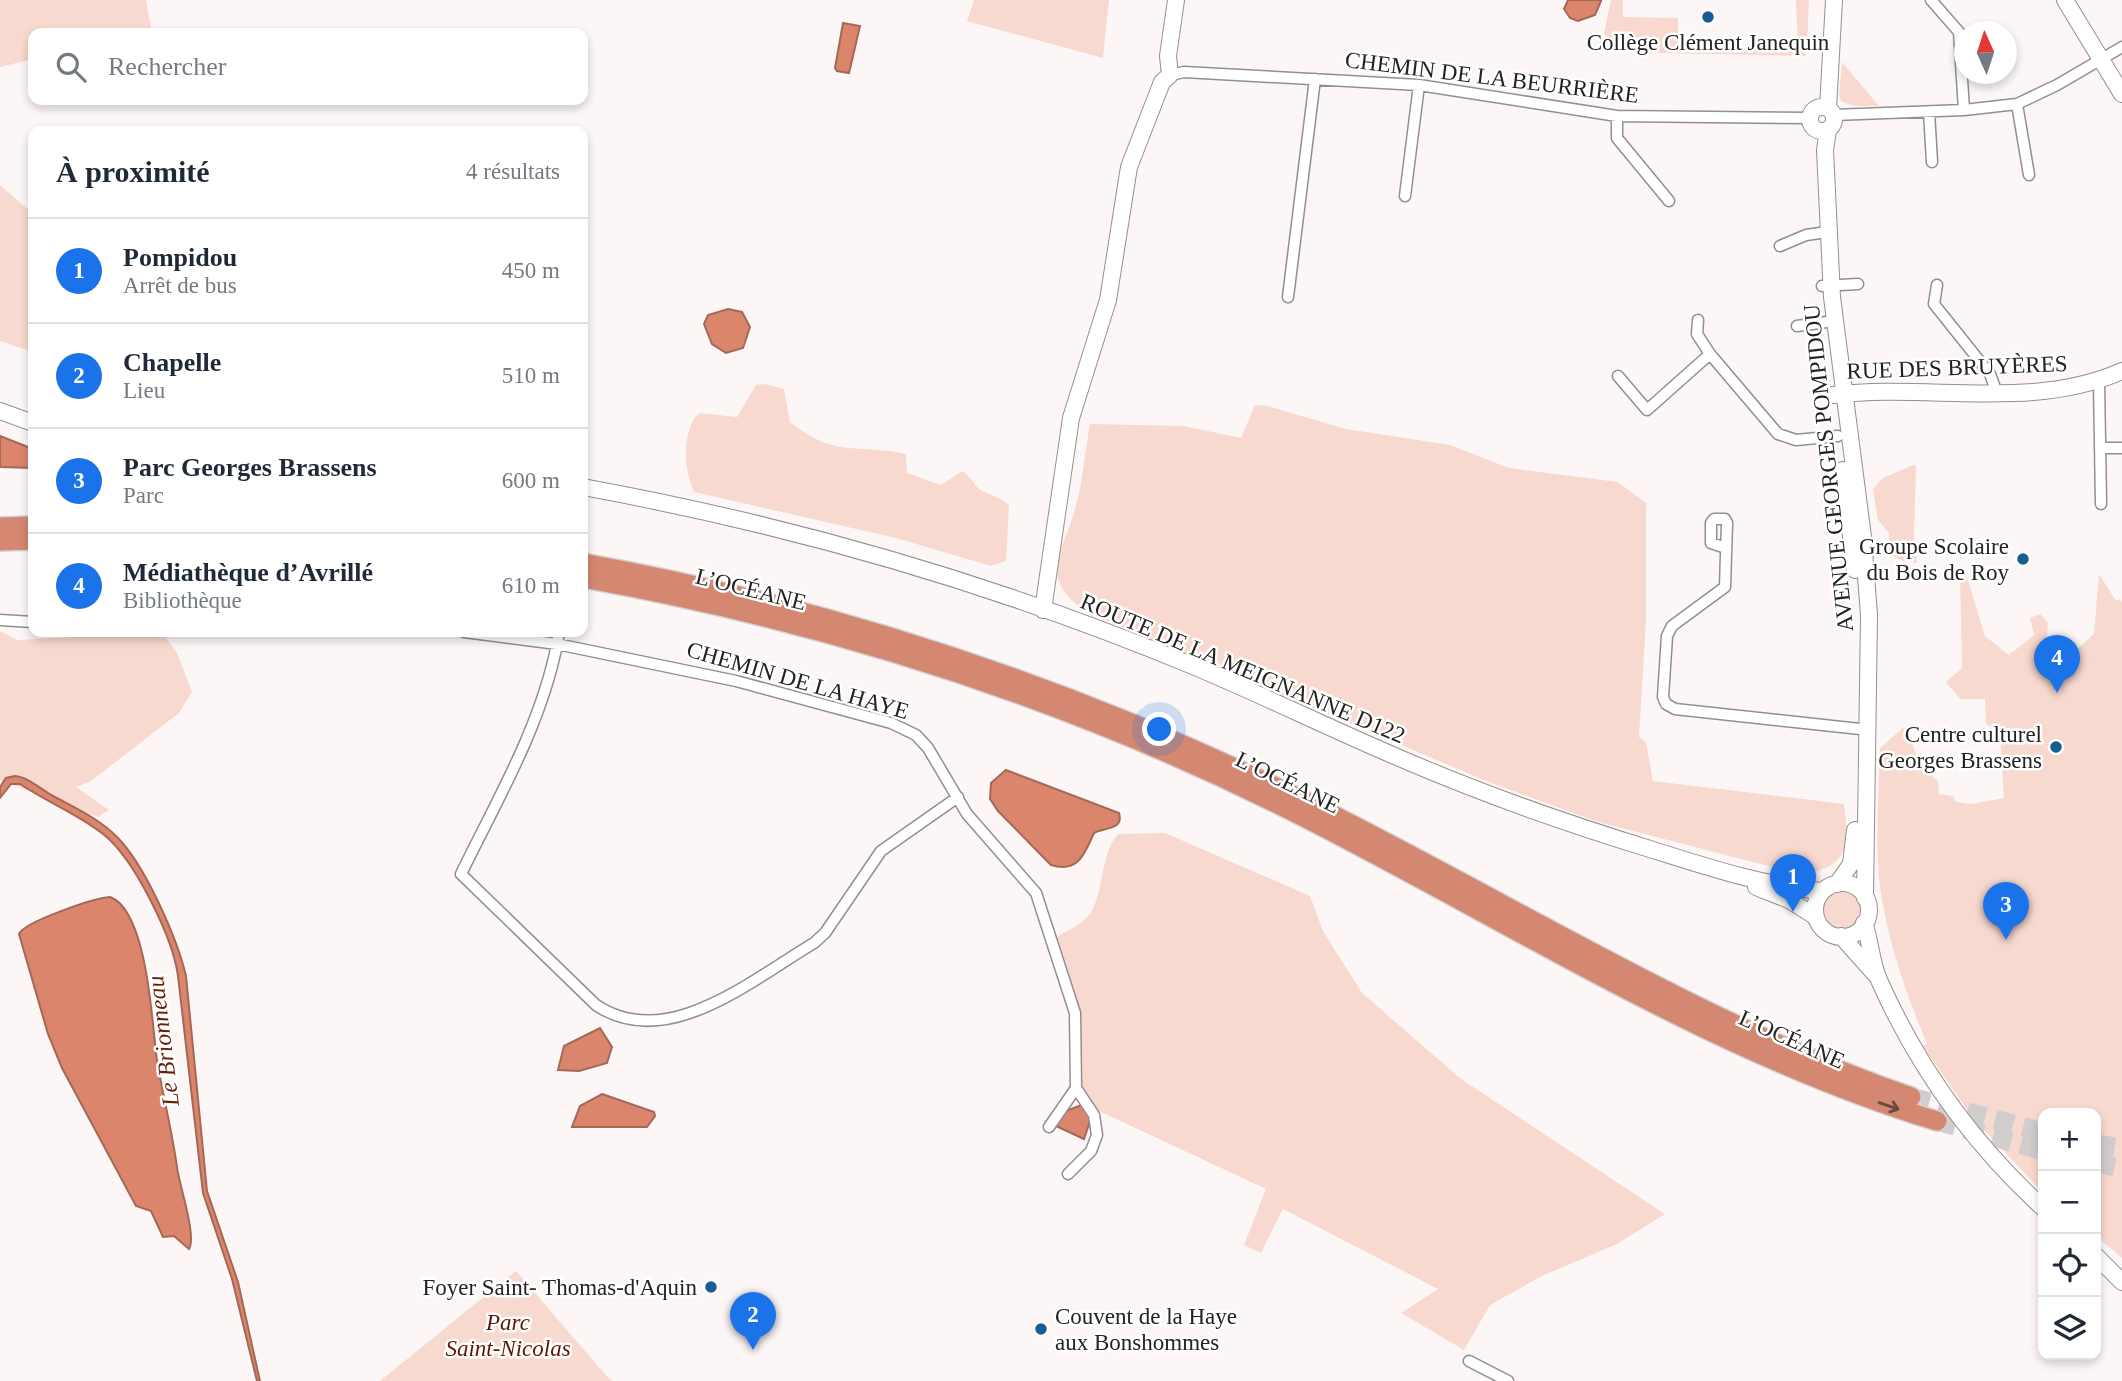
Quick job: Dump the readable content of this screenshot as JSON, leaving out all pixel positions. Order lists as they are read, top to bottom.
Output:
{
  "streets": {
    "highway": ["L’OCÉANE"],
    "street": [
      "CHEMIN DE LA BEURRIÈRE",
      "RUE DES BRUYÈRES",
      "AVENUE GEORGES POMPIDOU",
      "ROUTE DE LA MEIGNANNE D122",
      "CHEMIN DE LA HAYE"
    ]
  },
  "crossings": [
    ["CHEMIN DE LA BEURRIÈRE", "AVENUE GEORGES POMPIDOU"],
    ["RUE DES BRUYÈRES", "AVENUE GEORGES POMPIDOU"]
  ],
  "water": ["Le Brionneau"],
  "parks": ["Parc Saint-Nicolas"],
  "places": [
    "Collège Clément Janequin",
    "Groupe Scolaire du Bois de Roy",
    "Centre culturel Georges Brassens",
    "Foyer Saint- Thomas-d'Aquin",
    "Couvent de la Haye aux Bonshommes"
  ],
  "north": "top",
  "page": {
    "search": "Rechercher",
    "heading": ["À proximité", "4 résultats"],
    "list": [
      {
        "mark": "1",
        "name": "Pompidou",
        "note": "Arrêt de bus",
        "value": "450 m"
      },
      {
        "mark": "2",
        "name": "Chapelle",
        "note": "Lieu",
        "value": "510 m"
      },
      {
        "mark": "3",
        "name": "Parc Georges Brassens",
        "note": "Parc",
        "value": "600 m"
      },
      {
        "mark": "4",
        "name": "Médiathèque d’Avrillé",
        "note": "Bibliothèque",
        "value": "610 m"
      }
    ],
    "pins": [
      "4",
      "1",
      "3",
      "2"
    ],
    "map_buttons": ["+", "−"]
  }
}
